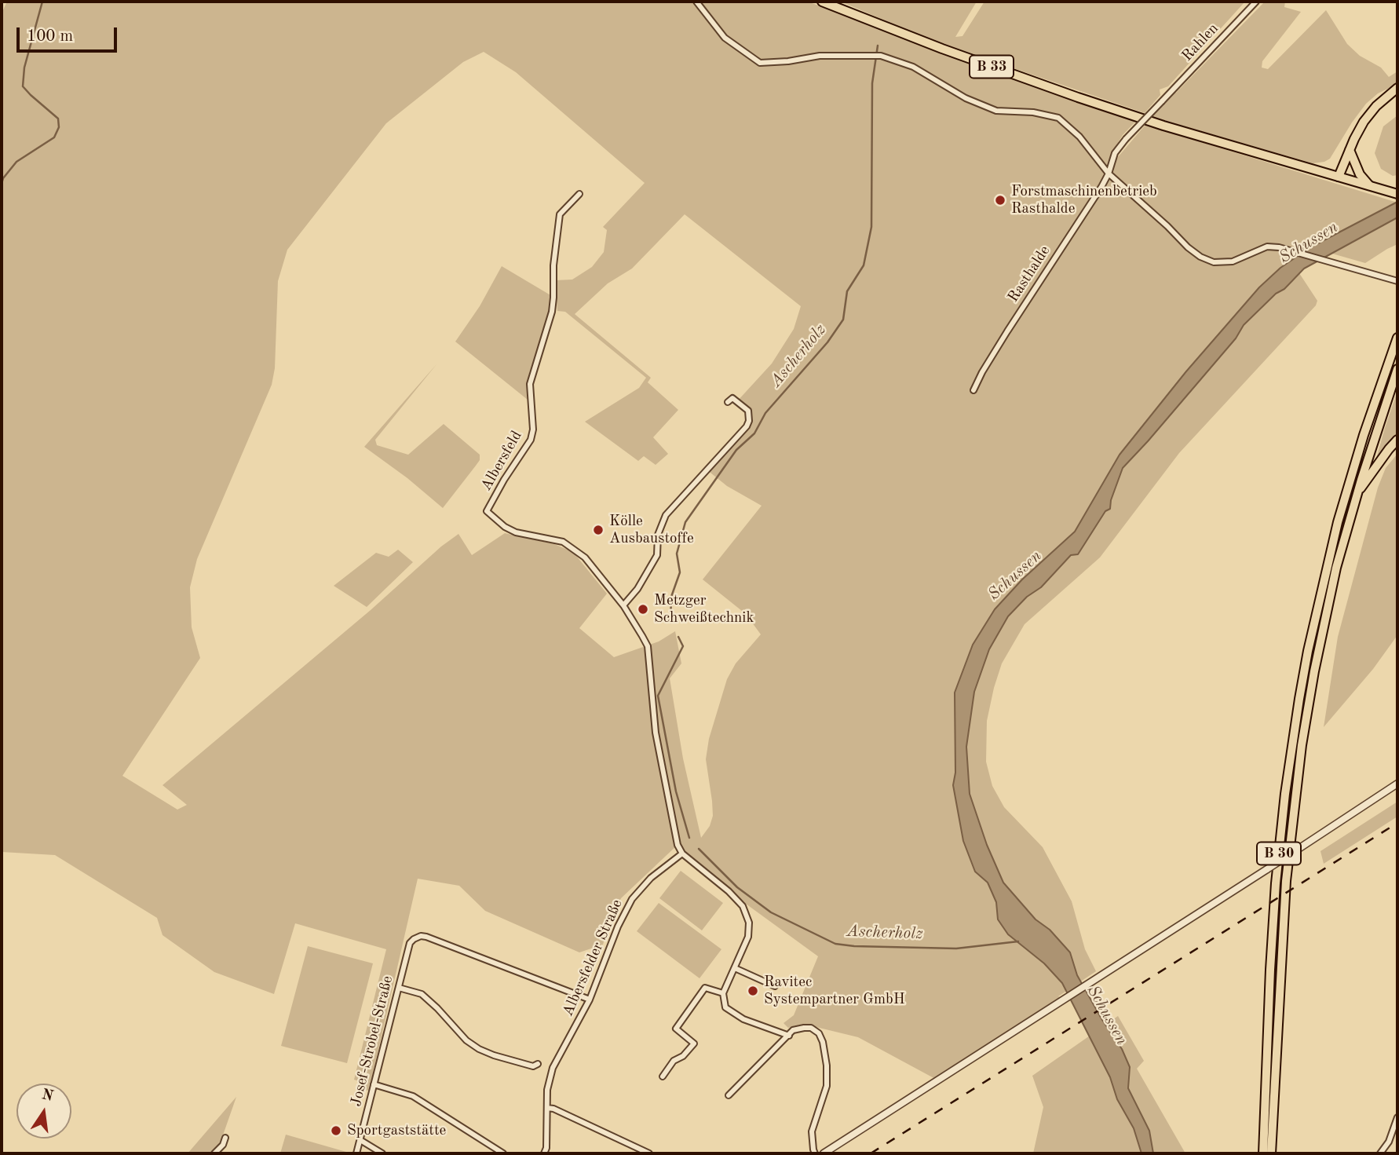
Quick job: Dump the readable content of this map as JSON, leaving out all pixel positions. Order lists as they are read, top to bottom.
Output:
{
  "streets": {
    "main road": ["B 33", "B 30"],
    "street": [
      "Rahlen",
      "Rasthalde",
      "Albersfeld",
      "Albersfelder Straße",
      "Josef-Strobel-Straße"
    ]
  },
  "crossings": [
    ["Rahlen", "Rasthalde"],
    ["Albersfeld", "Albersfelder Straße"],
    ["Albersfelder Straße", "Josef-Strobel-Straße"]
  ],
  "water": ["Schussen", "Ascherholz"],
  "places": [
    "Forstmaschinenbetrieb Rasthalde",
    "Kölle Ausbaustoffe",
    "Metzger Schweißtechnik",
    "Ravitec Systempartner GmbH",
    "Sportgaststätte"
  ],
  "scale_bar": "100 m",
  "north": "top"
}
